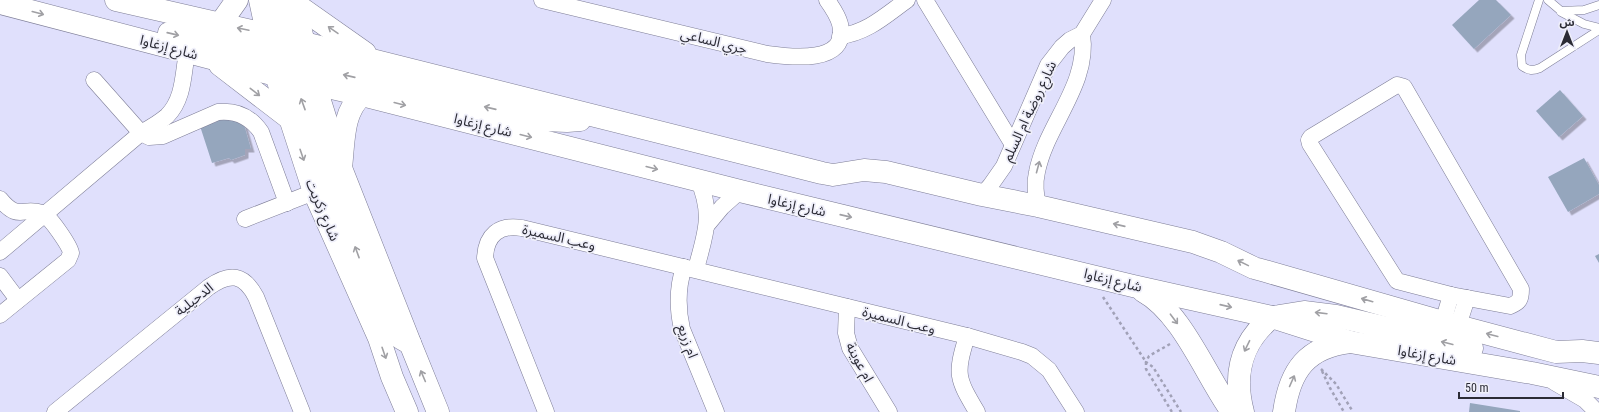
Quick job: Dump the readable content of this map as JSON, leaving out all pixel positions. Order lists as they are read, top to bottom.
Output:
{
  "streets": {
    "main road": ["شارع إزغاوا", "شارع زكريت"],
    "street": [
      "جري الساعي",
      "شارع روضة ام السلم",
      "وعب السميرة",
      "الدحيلية",
      "ام زريع",
      "ام عوينة"
    ]
  },
  "crossings": [
    ["شارع إزغاوا", "شارع روضة ام السلم"],
    ["شارع إزغاوا", "شارع زكريت"],
    ["وعب السميرة", "ام زريع"],
    ["وعب السميرة", "ام عوينة"]
  ],
  "scale_bar": "50 m",
  "north": "top"
}
